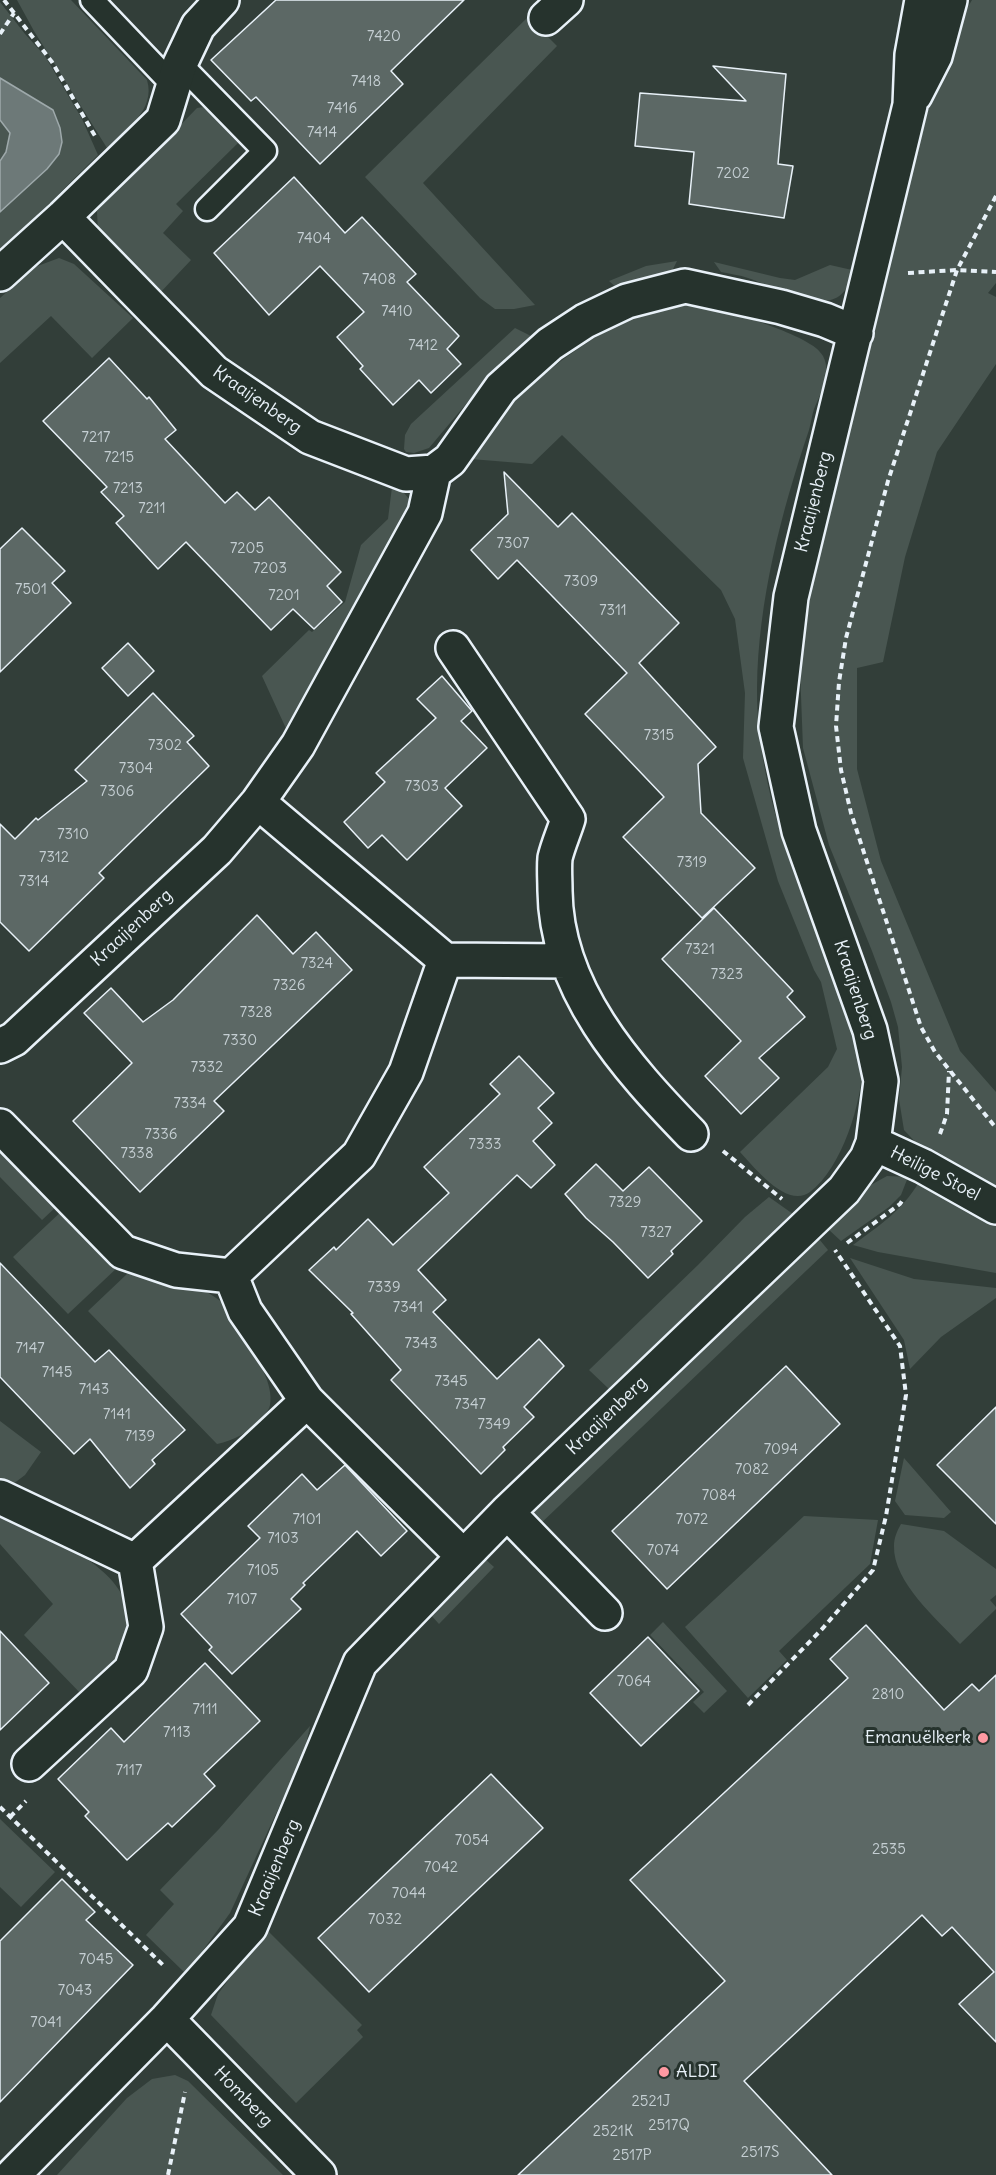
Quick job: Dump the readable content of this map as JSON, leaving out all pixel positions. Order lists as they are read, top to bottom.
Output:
{
  "streets": {
    "street": ["Kraaijenberg", "Heilige Stoel", "Homberg"]
  },
  "crossings": [
    ["Kraaijenberg", "Heilige Stoel"],
    ["Kraaijenberg", "Homberg"]
  ],
  "places": ["Emanuëlkerk", "ALDI"],
  "house_numbers": [
    "7420",
    "7418",
    "7416",
    "7414",
    "7202",
    "7404",
    "7408",
    "7410",
    "7412",
    "7217",
    "7215",
    "7213",
    "7211",
    "7307",
    "7205",
    "7203",
    "7309",
    "7501",
    "7201",
    "7311",
    "7315",
    "7302",
    "7304",
    "7303",
    "7306",
    "7310",
    "7312",
    "7319",
    "7314",
    "7321",
    "7324",
    "7323",
    "7326",
    "7328",
    "7330",
    "7332",
    "7334",
    "7336",
    "7333",
    "7338",
    "7329",
    "7327",
    "7339",
    "7341",
    "7343",
    "7147",
    "7145",
    "7345",
    "7143",
    "7347",
    "7141",
    "7349",
    "7139",
    "7094",
    "7082",
    "7084",
    "7101",
    "7072",
    "7103",
    "7074",
    "7105",
    "7107",
    "7064",
    "2810",
    "7111",
    "7113",
    "7117",
    "7054",
    "2535",
    "7042",
    "7044",
    "7032",
    "7045",
    "7043",
    "7041",
    "2521J",
    "2517Q",
    "2521K",
    "2517S",
    "2517P"
  ]
}
